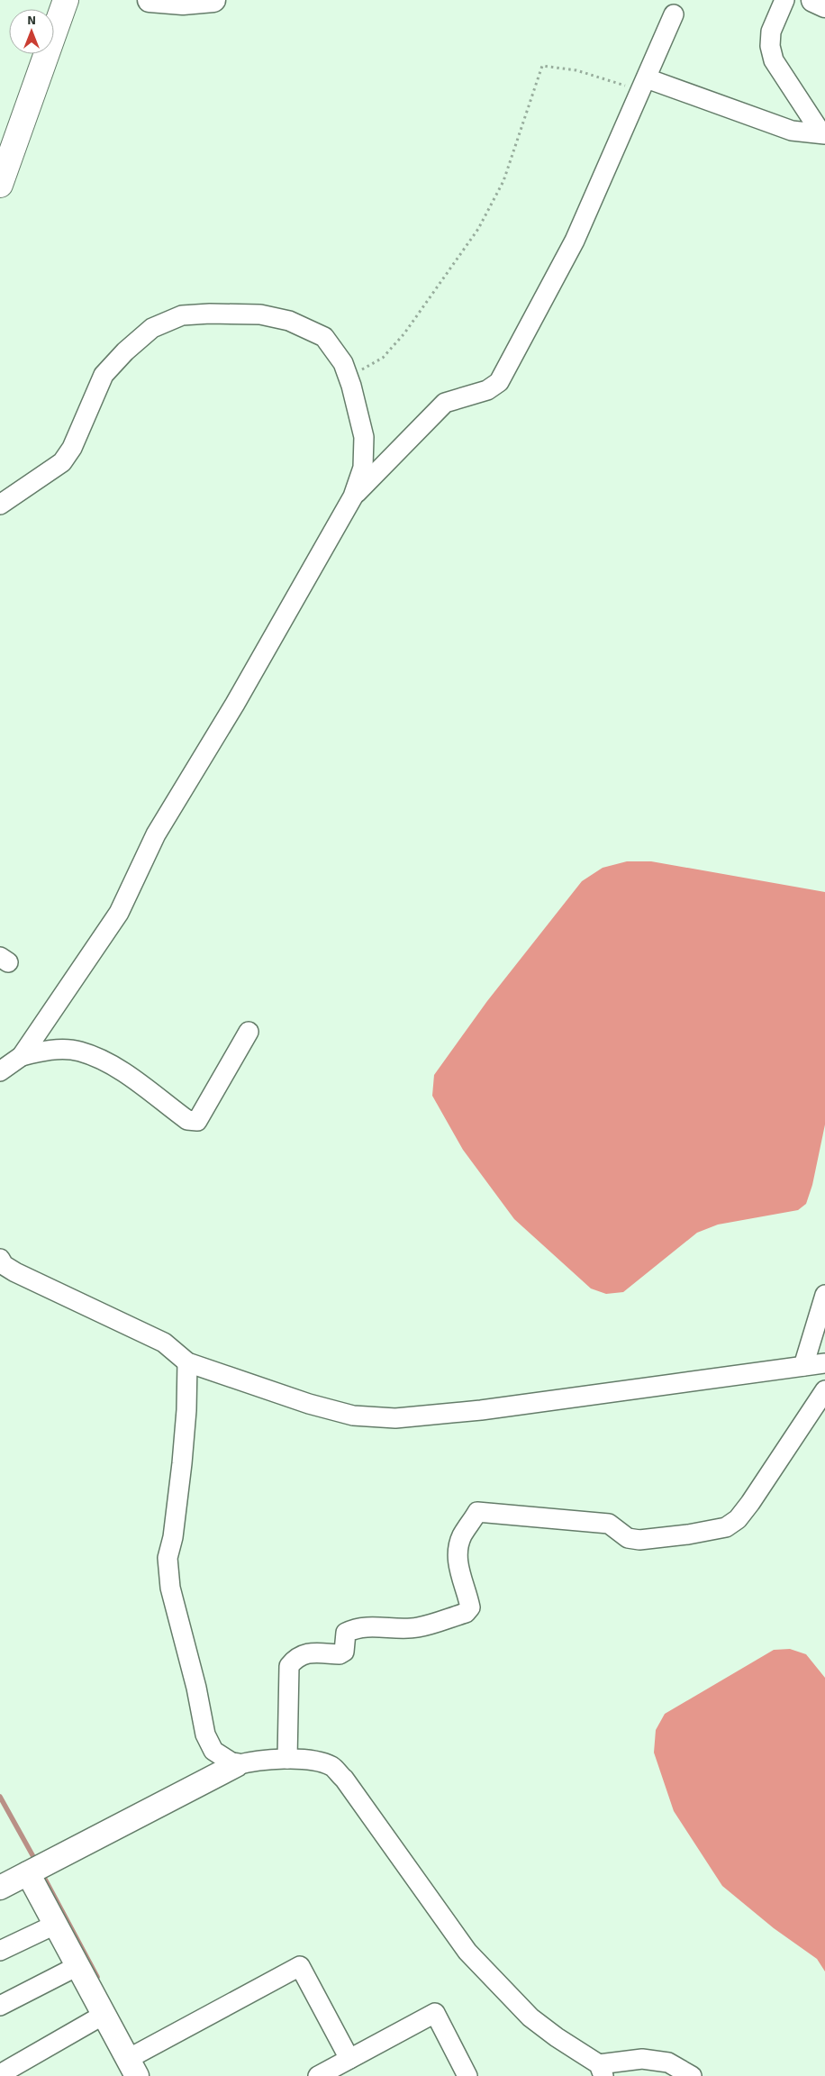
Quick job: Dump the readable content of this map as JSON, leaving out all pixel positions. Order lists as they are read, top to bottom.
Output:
{
  "north": "top"
}
